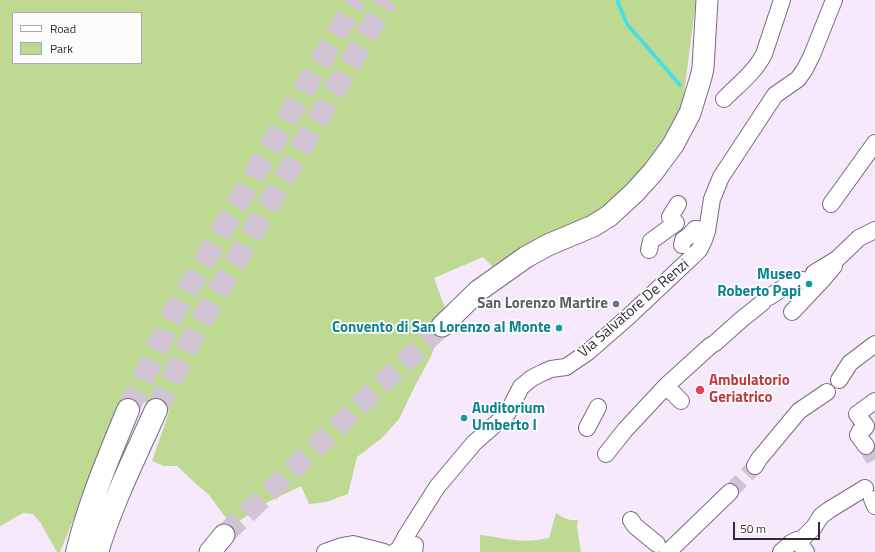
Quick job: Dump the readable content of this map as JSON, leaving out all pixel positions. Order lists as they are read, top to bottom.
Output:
{
  "streets": {
    "street": ["Via Salvatore De Renzi"]
  },
  "places": [
    "Museo Roberto Papi",
    "San Lorenzo Martire",
    "Convento di San Lorenzo al Monte",
    "Ambulatorio Geriatrico",
    "Auditorium Umberto I"
  ],
  "legend": ["Road", "Park"],
  "scale_bar": "50 m"
}
